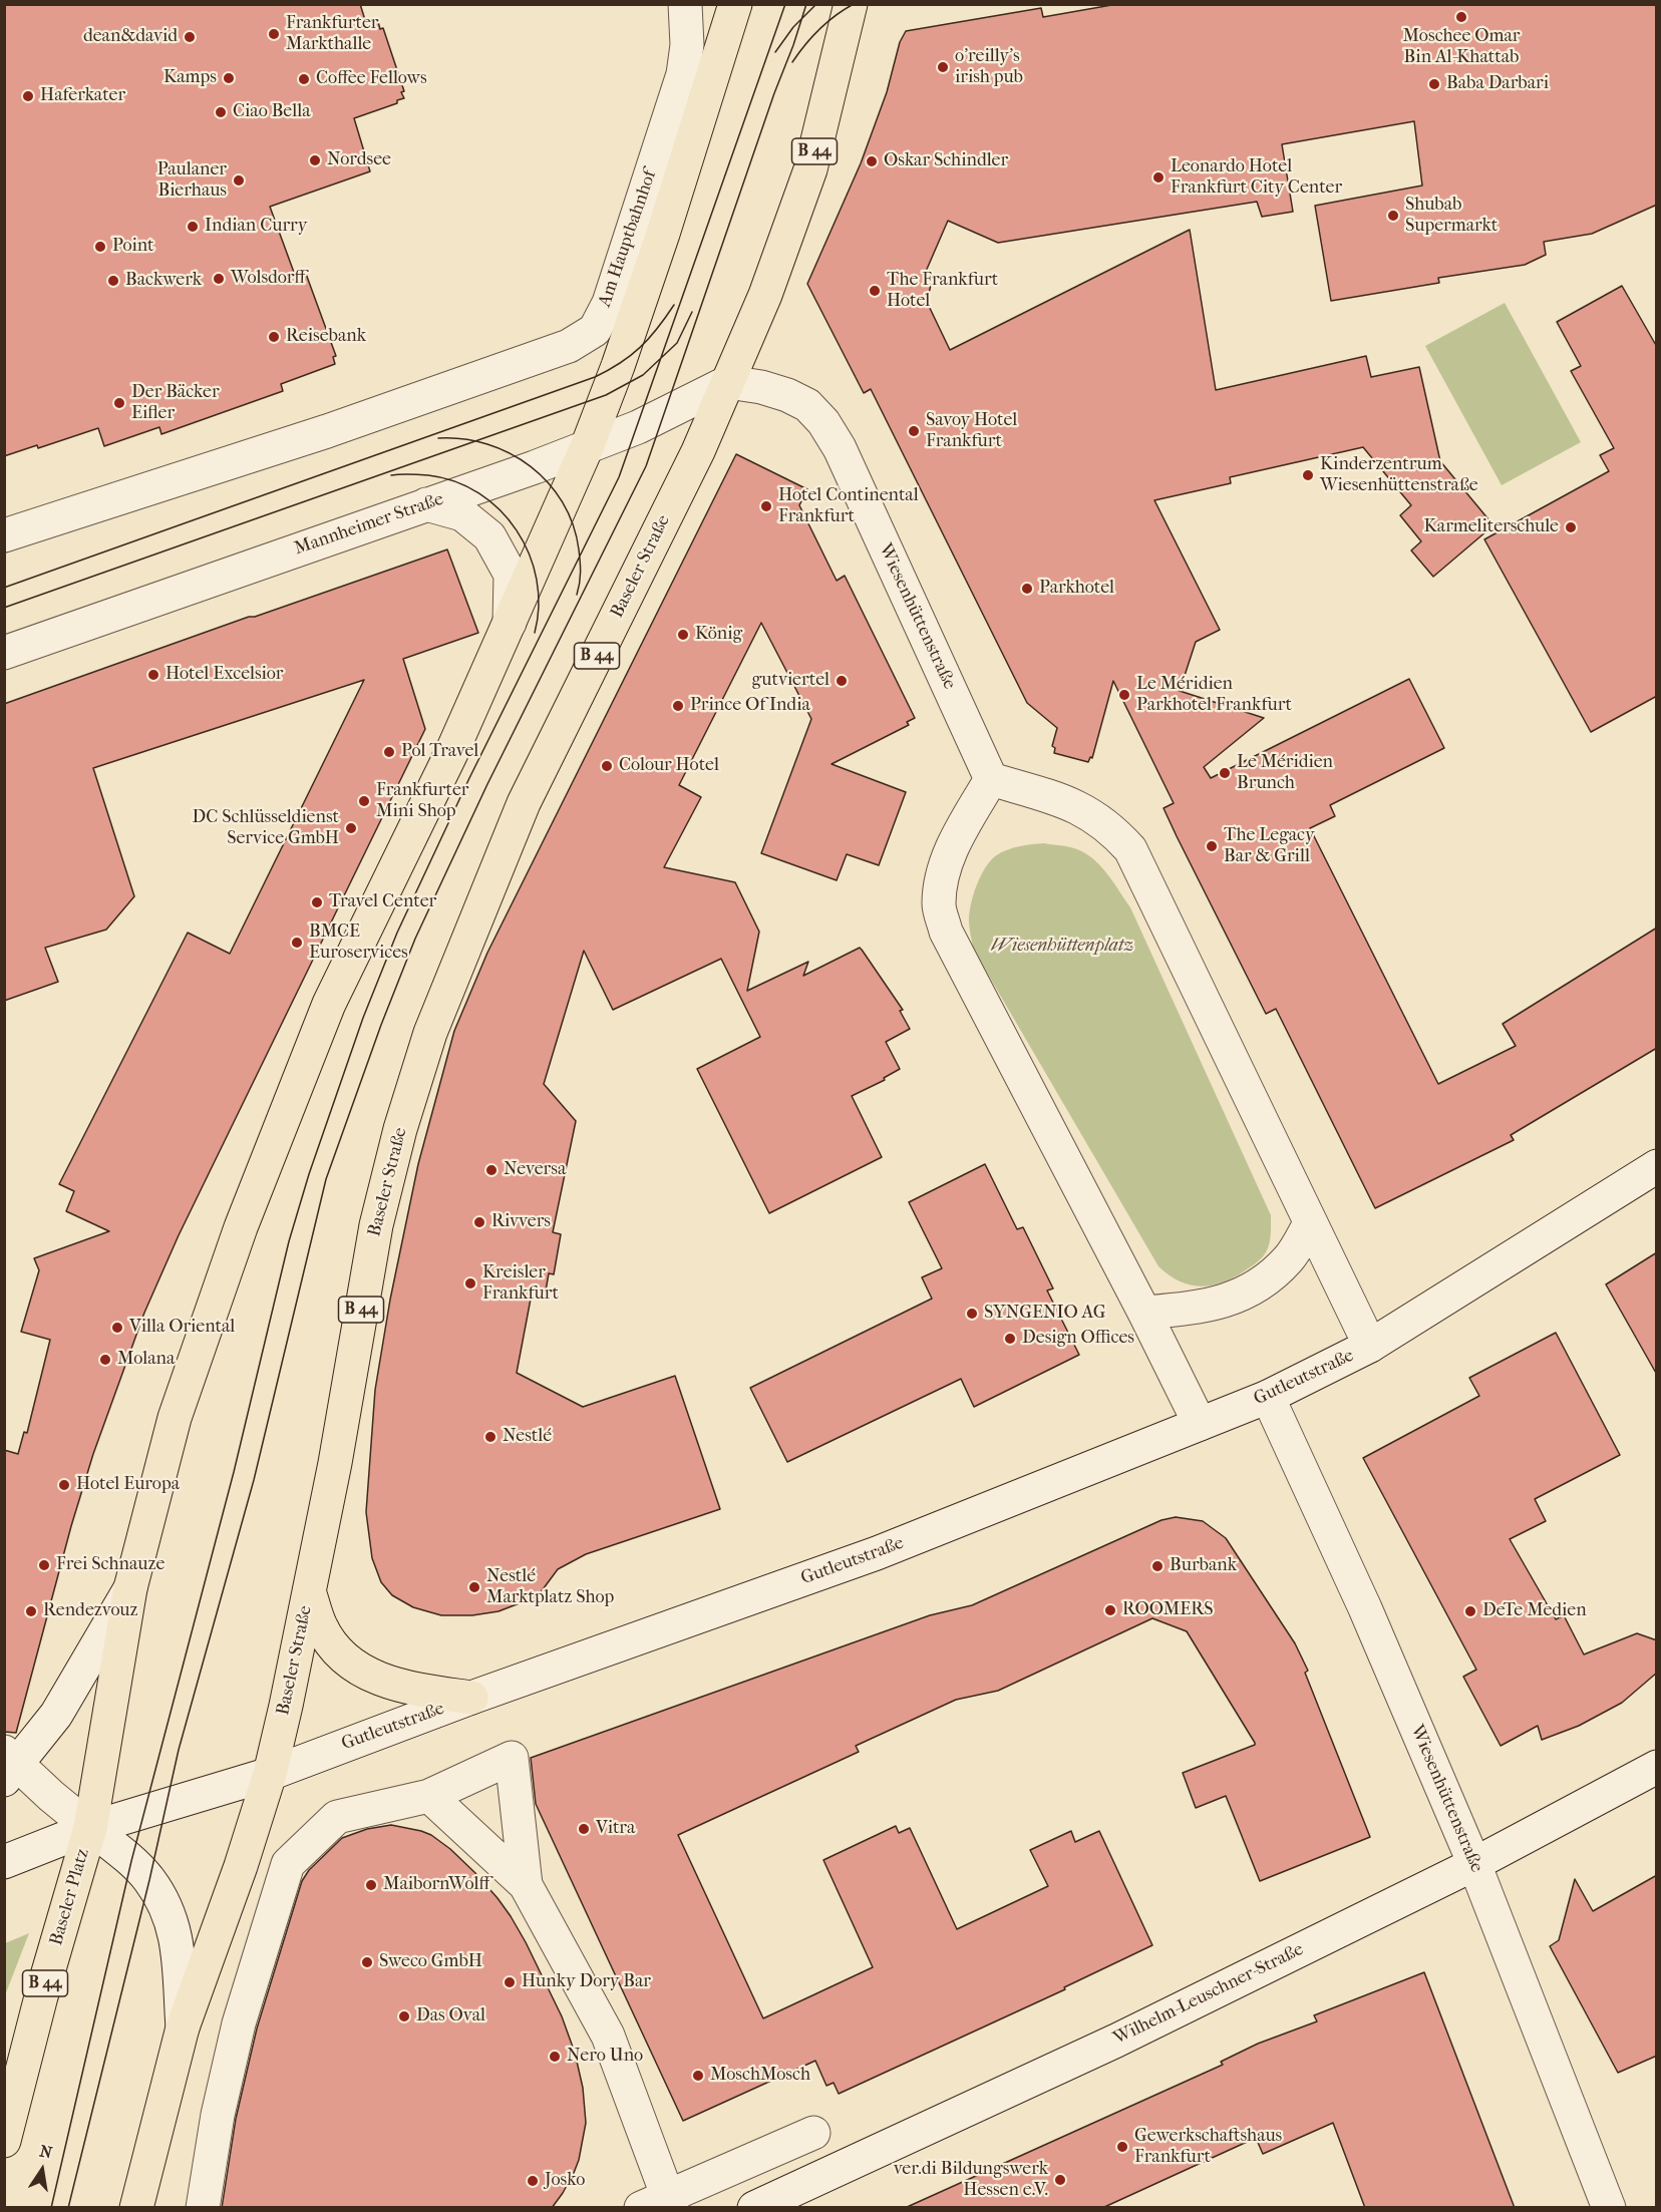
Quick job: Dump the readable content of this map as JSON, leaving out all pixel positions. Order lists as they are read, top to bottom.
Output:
{
  "streets": {
    "main road": [
      "B 44",
      "Am Hauptbahnhof",
      "Baseler Straße",
      "Baseler Platz"
    ],
    "street": [
      "Mannheimer Straße",
      "Wiesenhüttenstraße",
      "Gutleutstraße",
      "Wilhelm-Leuschner-Straße"
    ]
  },
  "crossings": [
    ["B 44", "Am Hauptbahnhof"],
    ["B 44", "Mannheimer Straße"],
    ["B 44", "Baseler Straße"],
    ["B 44", "Wiesenhüttenstraße"],
    ["B 44", "Gutleutstraße"],
    ["B 44", "Baseler Platz"],
    ["Am Hauptbahnhof", "Mannheimer Straße"],
    ["Mannheimer Straße", "Baseler Straße"],
    ["Mannheimer Straße", "Wiesenhüttenstraße"],
    ["Baseler Straße", "Wiesenhüttenstraße"],
    ["Baseler Straße", "Gutleutstraße"],
    ["Wiesenhüttenstraße", "Gutleutstraße"],
    ["Wiesenhüttenstraße", "Wilhelm-Leuschner-Straße"],
    ["Gutleutstraße", "Baseler Platz"]
  ],
  "parks": ["Wiesenhüttenplatz"],
  "places": [
    "Moschee Omar Bin Al-Khattab",
    "Frankfurter Markthalle",
    "dean&david",
    "o'reilly's irish pub",
    "Kamps",
    "Coffee Fellows",
    "Baba Darbari",
    "Haferkater",
    "Ciao Bella",
    "Nordsee",
    "Oskar Schindler",
    "Leonardo Hotel Frankfurt City Center",
    "Paulaner Bierhaus",
    "Shubab Supermarkt",
    "Indian Curry",
    "Point",
    "Wolsdorff",
    "Backwerk",
    "The Frankfurt Hotel",
    "Reisebank",
    "Der Bäcker Eifler",
    "Savoy Hotel Frankfurt",
    "Kinderzentrum Wiesenhüttenstraße",
    "Hotel Continental Frankfurt",
    "Karmeliterschule",
    "Parkhotel",
    "König",
    "Hotel Excelsior",
    "gutviertel",
    "Le Méridien Parkhotel Frankfurt",
    "Prince Of India",
    "Pol Travel",
    "Colour Hotel",
    "Le Méridien Brunch",
    "Frankfurter Mini Shop",
    "DC Schlüsseldienst Service GmbH",
    "The Legacy Bar & Grill",
    "Travel Center",
    "BMCE Euroservices",
    "Neversa",
    "Rivvers",
    "Kreisler Frankfurt",
    "SYNGENIO AG",
    "Villa Oriental",
    "Design Offices",
    "Molana",
    "Nestlé",
    "Hotel Europa",
    "Frei Schnauze",
    "Burbank",
    "Nestlé Marktplatz Shop",
    "ROOMERS",
    "Rendezvouz",
    "DeTe Medien",
    "Vitra",
    "MaibornWolff",
    "Sweco GmbH",
    "Hunky Dory Bar",
    "Das Oval",
    "Nero Uno",
    "MoschMosch",
    "Gewerkschaftshaus Frankfurt",
    "ver.di Bildungswerk Hessen e.V.",
    "Josko"
  ],
  "north": "top"
}
